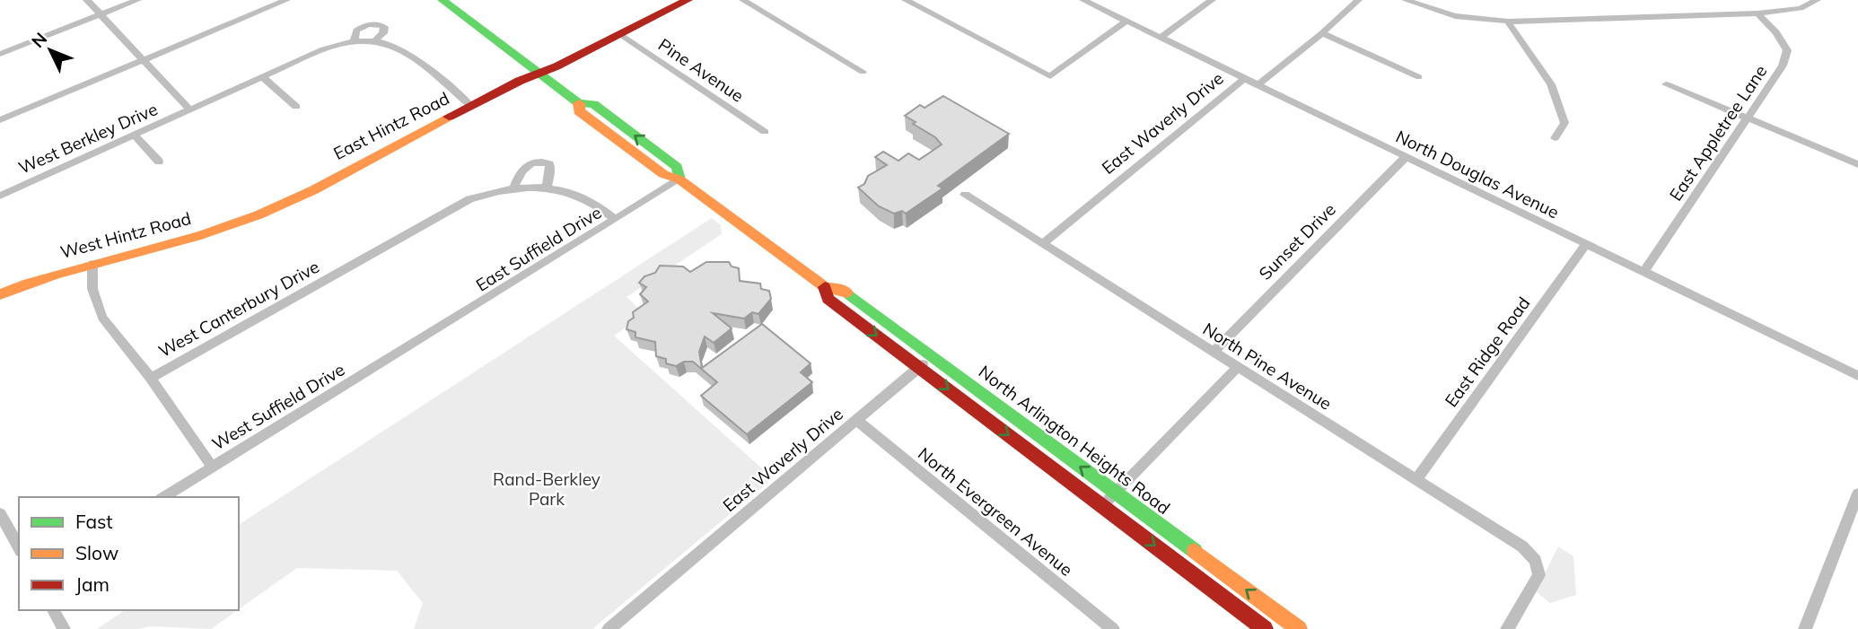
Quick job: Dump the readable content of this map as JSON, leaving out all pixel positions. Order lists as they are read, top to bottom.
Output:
{
  "streets": {
    "main road": ["East Hintz Road", "West Hintz Road", "North Arlington Heights Road"],
    "street": [
      "Pine Avenue",
      "East Waverly Drive",
      "East Appletree Lane",
      "West Berkley Drive",
      "North Douglas Avenue",
      "Sunset Drive",
      "East Suffield Drive",
      "West Canterbury Drive",
      "East Ridge Road",
      "North Pine Avenue",
      "West Suffield Drive",
      "North Evergreen Avenue"
    ]
  },
  "crossings": [
    ["Pine Avenue", "East Hintz Road"],
    ["East Waverly Drive", "North Douglas Avenue"],
    ["East Waverly Drive", "North Pine Avenue"],
    ["East Waverly Drive", "North Arlington Heights Road"],
    ["East Waverly Drive", "North Evergreen Avenue"],
    ["East Hintz Road", "West Hintz Road"],
    ["East Hintz Road", "North Arlington Heights Road"],
    ["East Appletree Lane", "North Douglas Avenue"],
    ["North Douglas Avenue", "Sunset Drive"],
    ["North Douglas Avenue", "East Ridge Road"],
    ["Sunset Drive", "North Pine Avenue"],
    ["East Suffield Drive", "West Suffield Drive"],
    ["East Suffield Drive", "North Arlington Heights Road"],
    ["East Ridge Road", "North Pine Avenue"]
  ],
  "parks": ["Rand-Berkley Park"],
  "legend": ["Fast", "Slow", "Jam"],
  "north": "top left"
}
